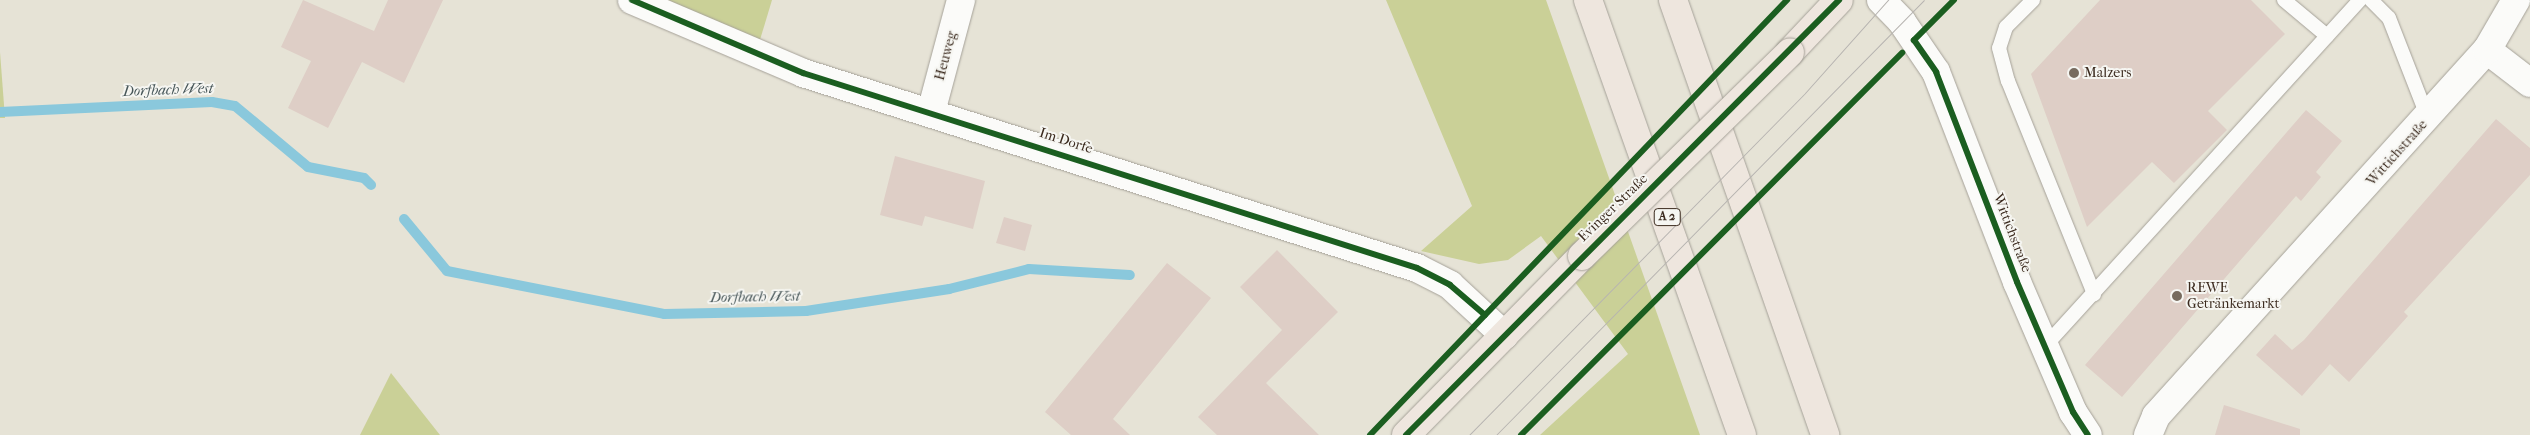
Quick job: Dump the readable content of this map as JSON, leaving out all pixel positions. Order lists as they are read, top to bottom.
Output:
{
  "streets": {
    "main road": ["Evinger Straße", "A 2"],
    "street": ["Heuweg", "Im Dorfe", "Wittichstraße"]
  },
  "crossings": [
    ["Heuweg", "Im Dorfe"],
    ["Im Dorfe", "Evinger Straße"]
  ],
  "water": ["Dorfbach West"],
  "places": ["Malzers", "REWE Getränkemarkt"]
}
